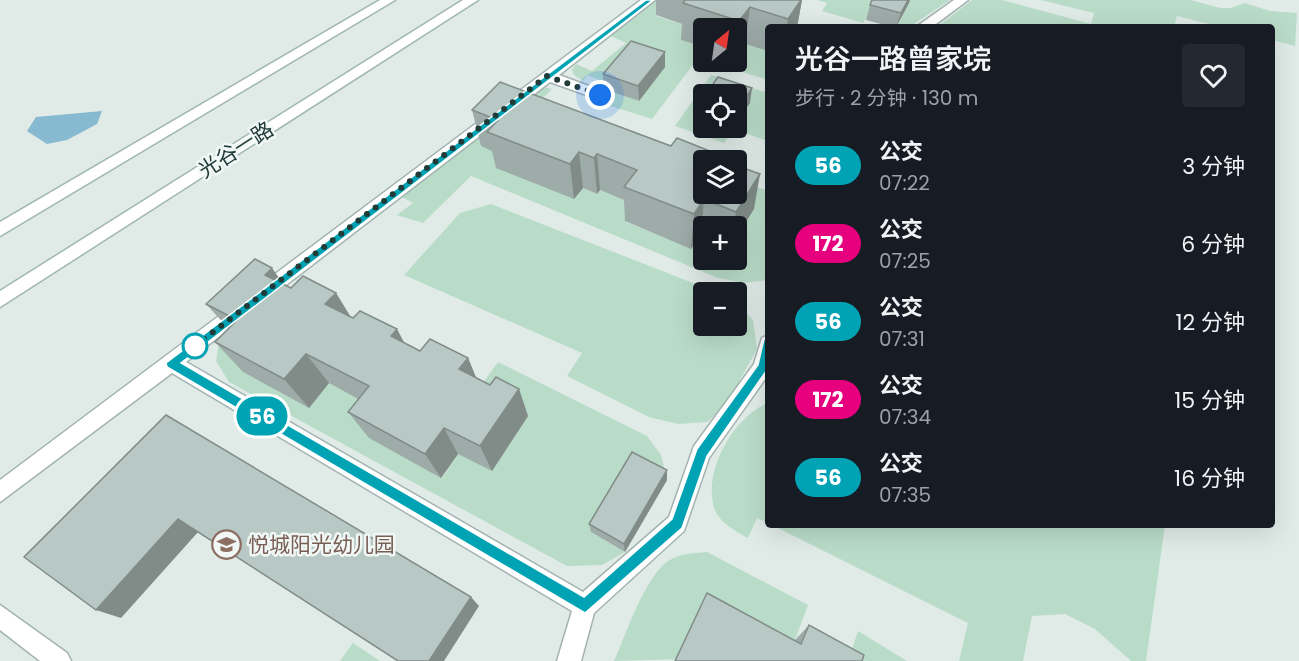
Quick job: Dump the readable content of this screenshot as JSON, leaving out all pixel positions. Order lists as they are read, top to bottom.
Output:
{
  "streets": {
    "street": ["光谷一路"]
  },
  "places": {
    "school or university": ["悦城阳光幼儿园"]
  },
  "lines": ["bus line 56"],
  "north": "top right",
  "page": {
    "on_map": "56",
    "map_buttons": ["+", "−"],
    "heading": ["光谷一路曾家垸", "步行 · 2 分钟 · 130 m"],
    "list": [
      {
        "mark": "56",
        "name": "公交",
        "note": "07:22",
        "value": "3 分钟"
      },
      {
        "mark": "172",
        "name": "公交",
        "note": "07:25",
        "value": "6 分钟"
      },
      {
        "mark": "56",
        "name": "公交",
        "note": "07:31",
        "value": "12 分钟"
      },
      {
        "mark": "172",
        "name": "公交",
        "note": "07:34",
        "value": "15 分钟"
      },
      {
        "mark": "56",
        "name": "公交",
        "note": "07:35",
        "value": "16 分钟"
      }
    ]
  }
}
